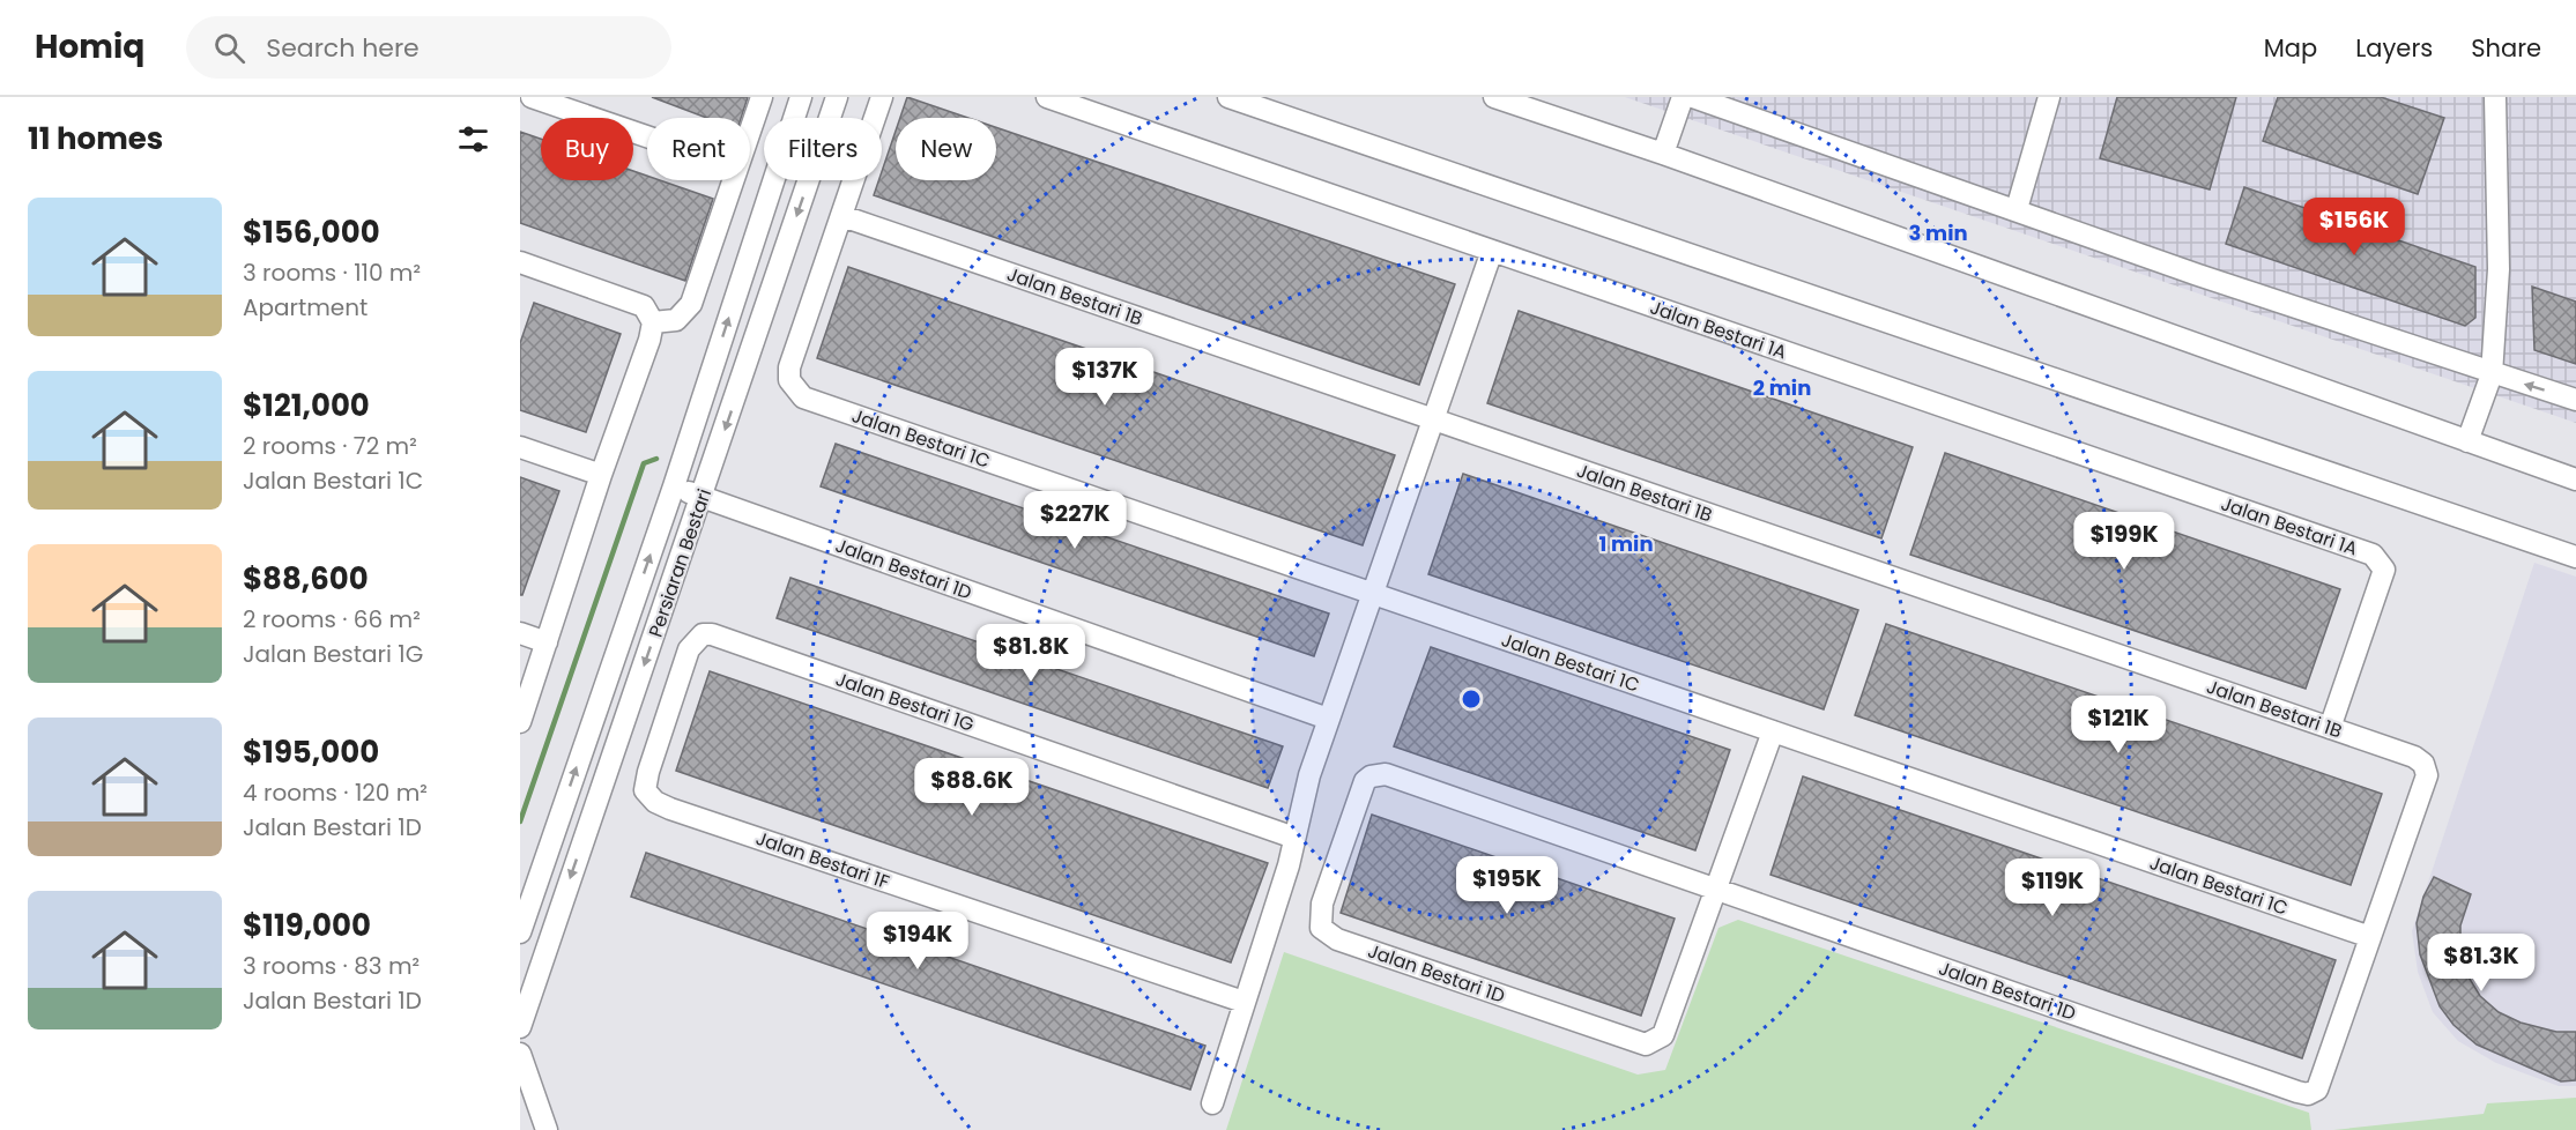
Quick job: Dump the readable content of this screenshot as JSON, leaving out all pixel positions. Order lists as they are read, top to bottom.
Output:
{
  "streets": {
    "street": [
      "Jalan Bestari 1B",
      "Jalan Bestari 1A",
      "Jalan Bestari 1C",
      "Persiaran Bestari",
      "Jalan Bestari 1D",
      "Jalan Bestari 1G",
      "Jalan Bestari 1F"
    ]
  },
  "crossings": [
    ["Jalan Bestari 1B", "Jalan Bestari 1A"],
    ["Jalan Bestari 1B", "Jalan Bestari 1C"],
    ["Jalan Bestari 1B", "Jalan Bestari 1D"],
    ["Jalan Bestari 1C", "Jalan Bestari 1D"],
    ["Persiaran Bestari", "Jalan Bestari 1D"],
    ["Jalan Bestari 1G", "Jalan Bestari 1F"]
  ],
  "page": {
    "header": "Homiq",
    "search": "Search here",
    "nav": ["Map", "Layers", "Share"],
    "heading": "11 homes",
    "chip": [
      "Buy",
      "Rent",
      "Filters",
      "New"
    ],
    "list": [
      {
        "name": "$156,000",
        "note": "3 rooms · 110 m² · Apartment"
      },
      {
        "name": "$121,000",
        "note": "2 rooms · 72 m² · Jalan Bestari 1C"
      },
      {
        "name": "$88,600",
        "note": "2 rooms · 66 m² · Jalan Bestari 1G"
      },
      {
        "name": "$195,000",
        "note": "4 rooms · 120 m² · Jalan Bestari 1D"
      },
      {
        "name": "$119,000",
        "note": "3 rooms · 83 m² · Jalan Bestari 1D"
      }
    ],
    "price": [
      "$156K",
      "$137K",
      "$227K",
      "$199K",
      "$81.8K",
      "$121K",
      "$88.6K",
      "$195K",
      "$119K",
      "$194K",
      "$81.3K"
    ]
  },
  "rings": ["3 min", "2 min", "1 min"]
}
